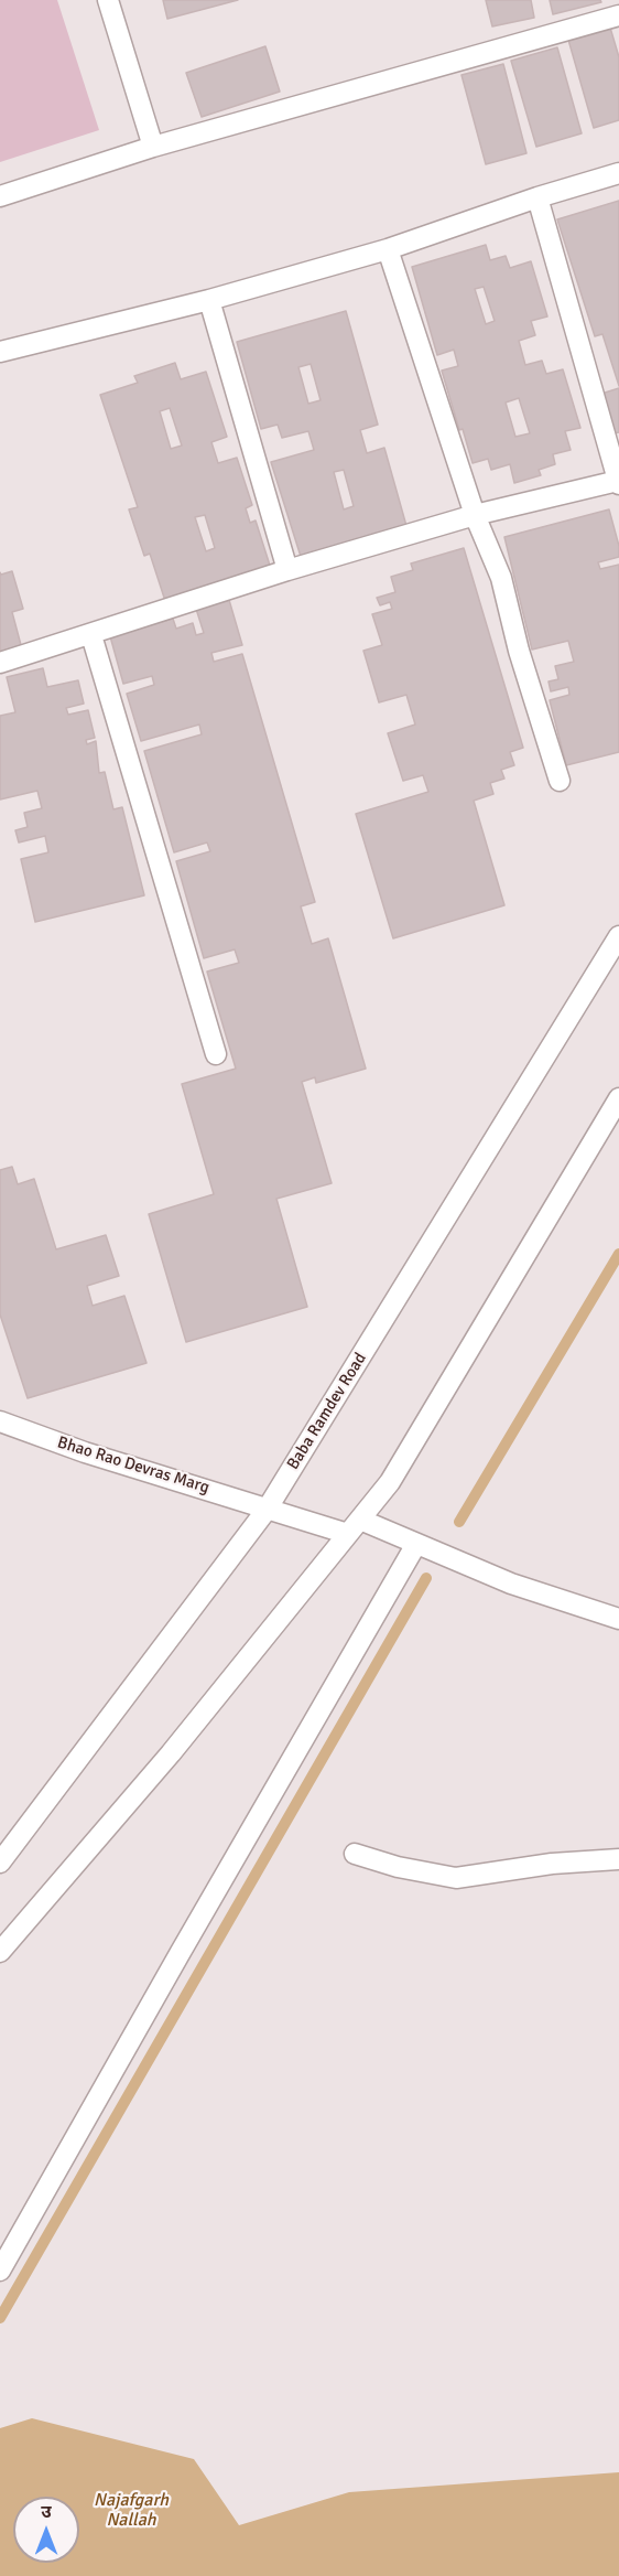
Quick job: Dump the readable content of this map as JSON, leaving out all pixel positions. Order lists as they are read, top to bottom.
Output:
{
  "streets": {
    "street": ["Baba Ramdev Road", "Bhao Rao Devras Marg"]
  },
  "crossings": [
    ["Baba Ramdev Road", "Bhao Rao Devras Marg"]
  ],
  "water": ["Najafgarh Nallah"],
  "north": "top"
}
